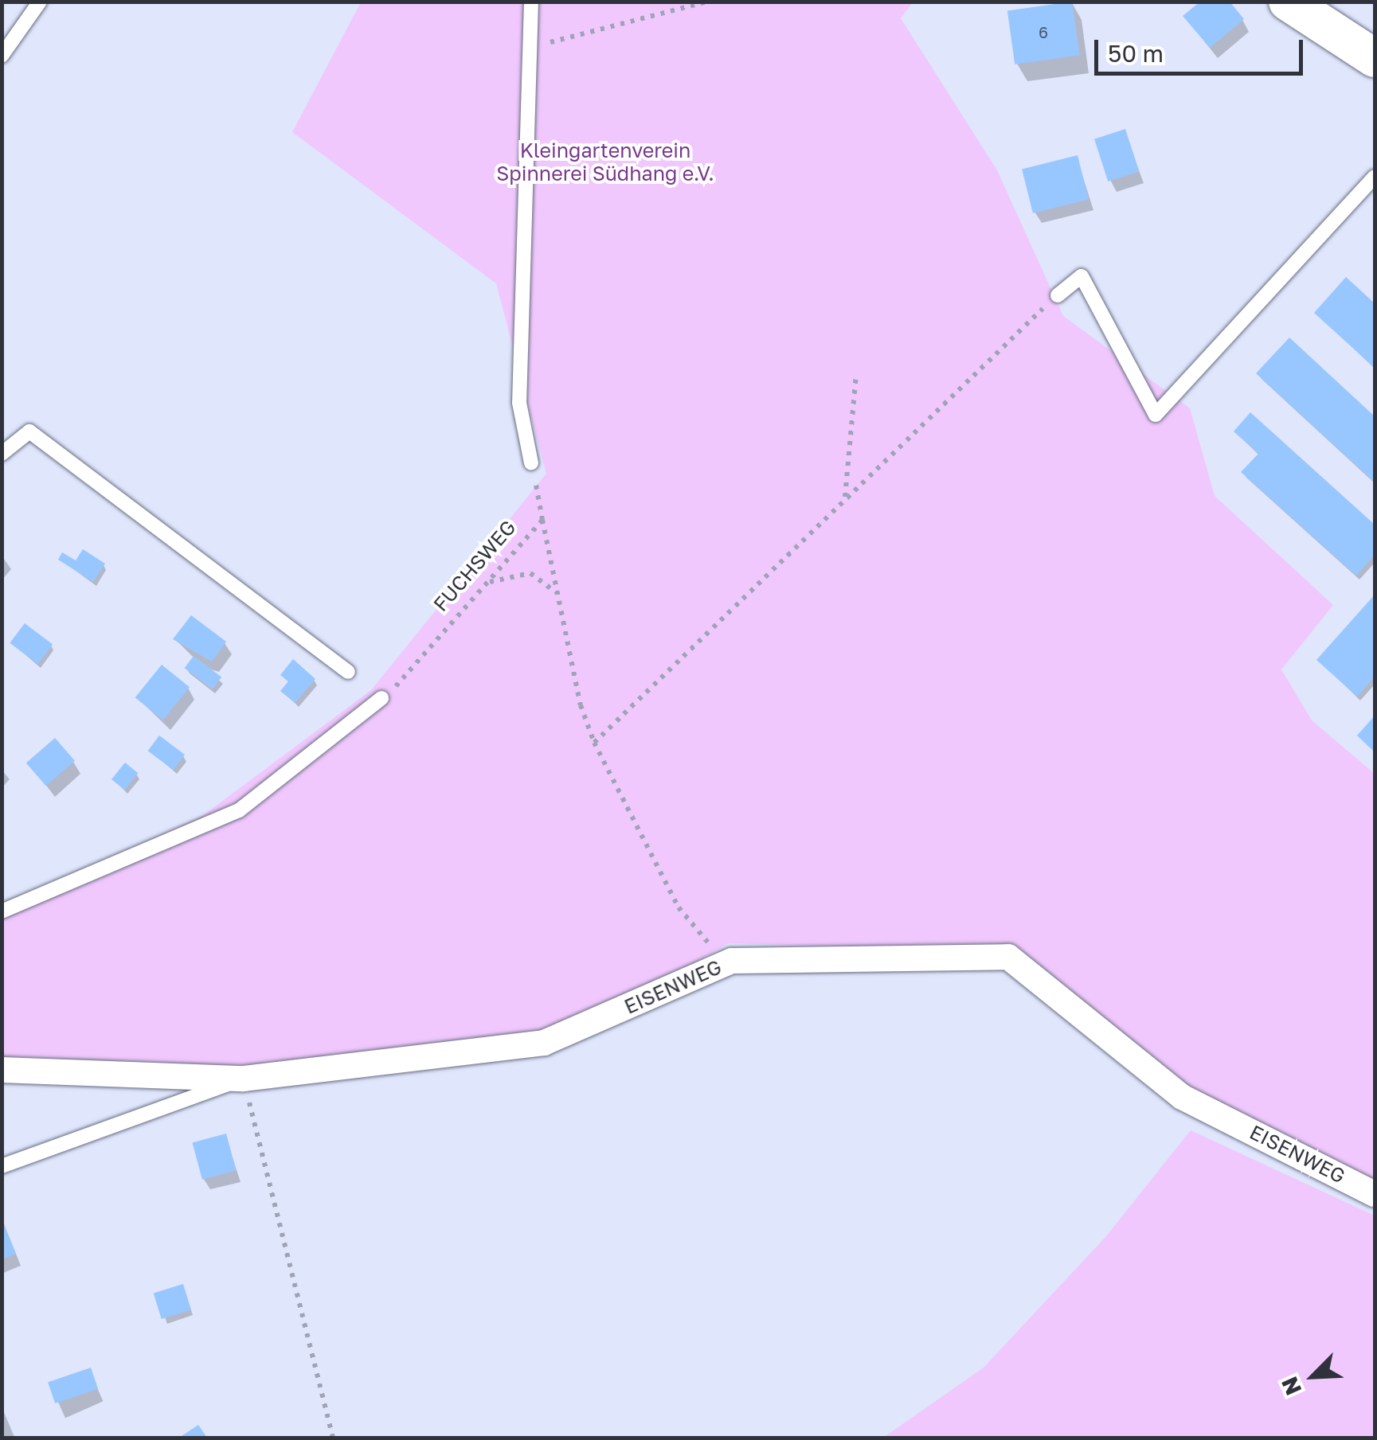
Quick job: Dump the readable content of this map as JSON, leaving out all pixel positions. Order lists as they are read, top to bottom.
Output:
{
  "streets": {
    "street": ["EISENWEG"],
    "path": ["FUCHSWEG"]
  },
  "parks": ["Kleingartenverein Spinnerei Südhang e.V."],
  "house_numbers": ["6"],
  "scale_bar": "50 m",
  "north": "bottom left"
}
